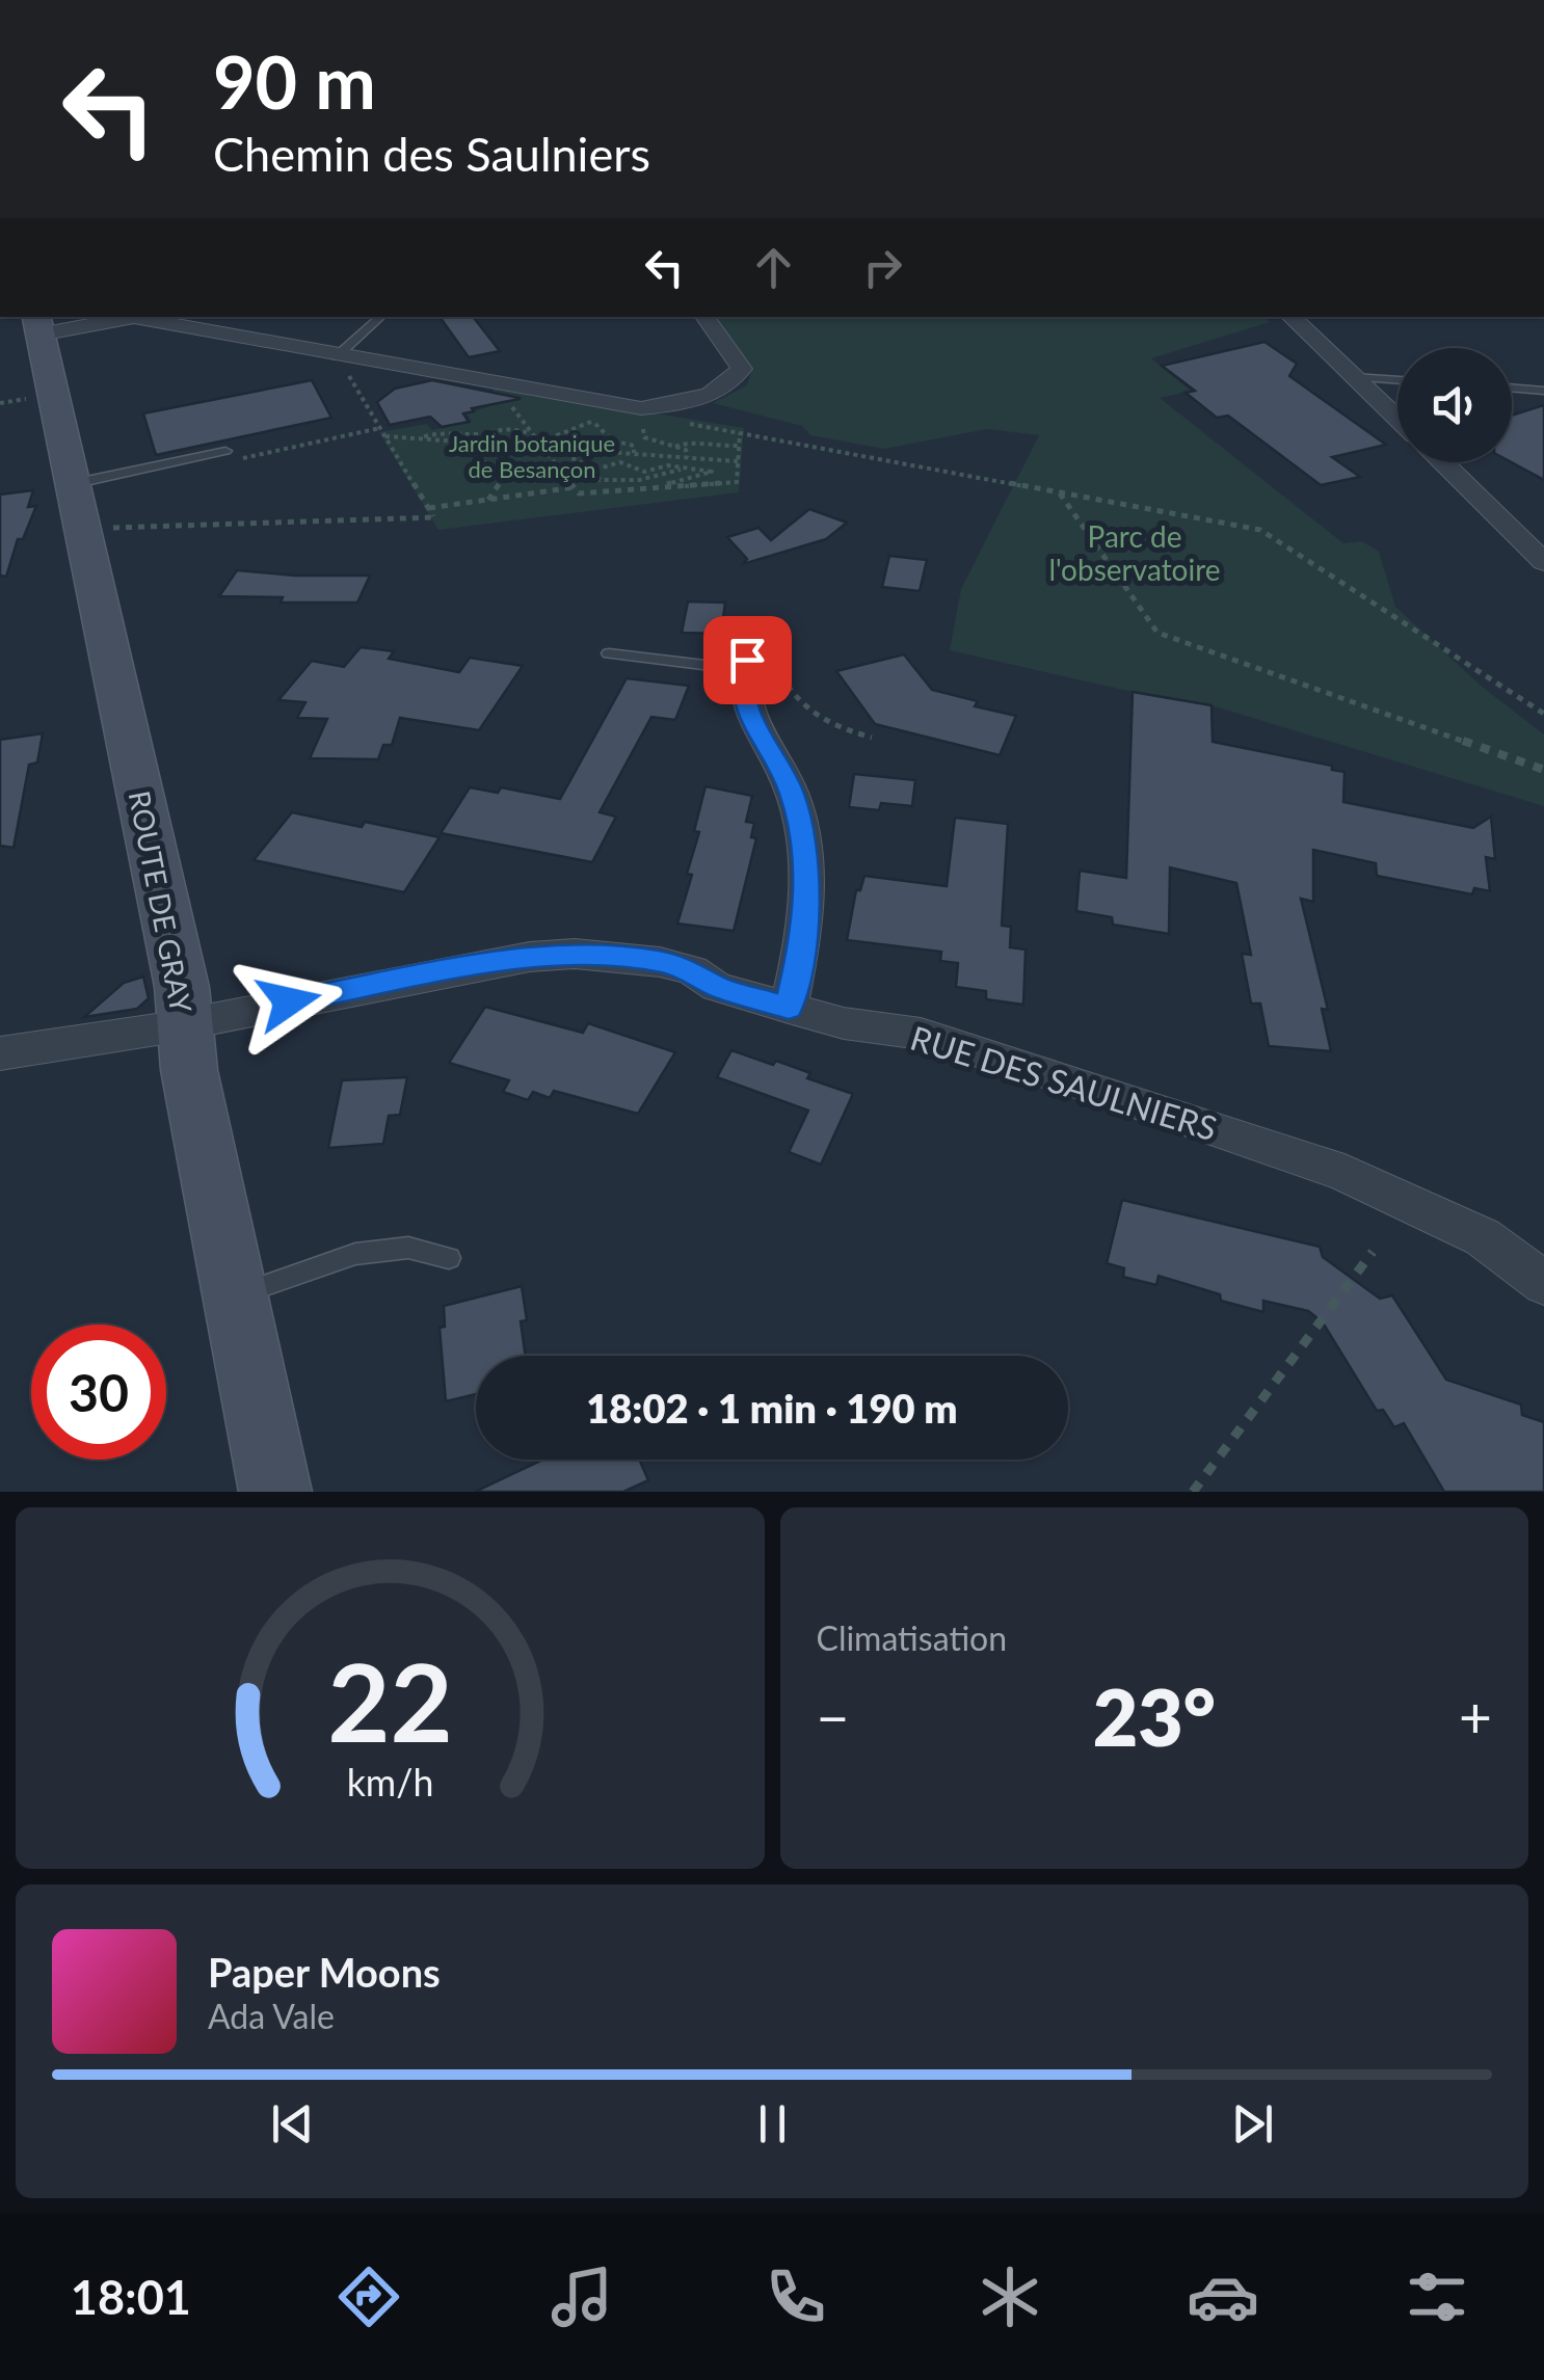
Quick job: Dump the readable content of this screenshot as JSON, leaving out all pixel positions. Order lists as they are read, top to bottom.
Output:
{
  "streets": {
    "main road": ["ROUTE DE GRAY"],
    "street": ["RUE DES SAULNIERS"]
  },
  "crossings": [
    ["ROUTE DE GRAY", "RUE DES SAULNIERS"]
  ],
  "parks": ["Jardin botanique de Besançon", "Parc de l'observatoire"],
  "page": {
    "turn": ["90 m", "Chemin des Saulniers"],
    "limit": "30",
    "trip": "18:02 · 1 min · 190 m",
    "tile": "Climatisation",
    "heat": ["−", "23°", "+"],
    "song": ["Paper Moons", "Ada Vale"],
    "tabs": "18:01",
    "gauge": ["22", "km/h"]
  }
}
